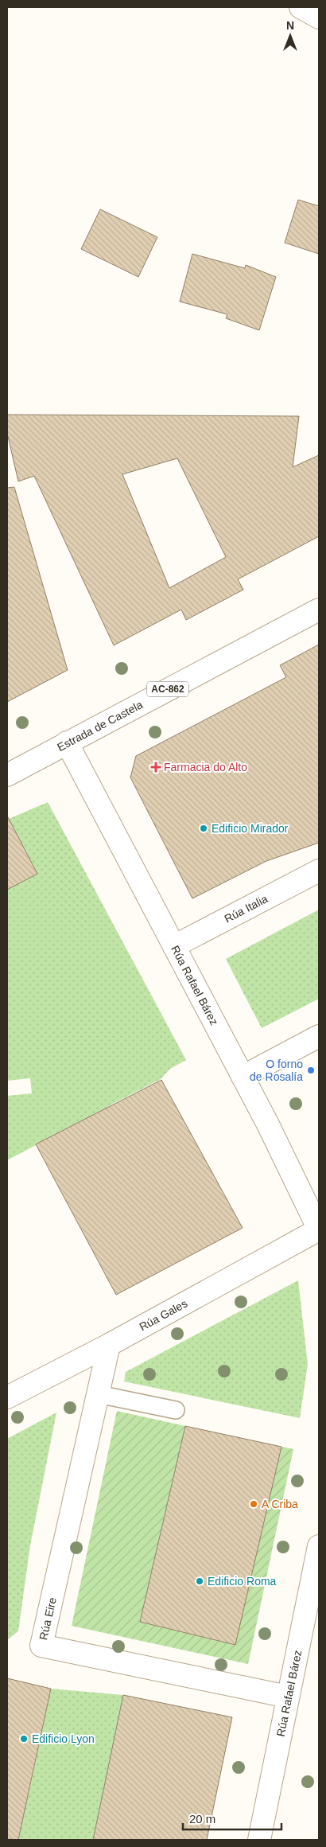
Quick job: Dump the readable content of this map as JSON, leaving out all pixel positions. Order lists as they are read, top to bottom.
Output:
{
  "streets": {
    "street": [
      "AC-862",
      "Estrada de Castela",
      "Rúa Italia",
      "Rúa Rafael Bárez",
      "Rúa Gales",
      "Rúa Eire"
    ]
  },
  "crossings": [
    ["Estrada de Castela", "Rúa Rafael Bárez"],
    ["Rúa Italia", "Rúa Rafael Bárez"],
    ["Rúa Rafael Bárez", "Rúa Gales"],
    ["Rúa Rafael Bárez", "Rúa Eire"],
    ["Rúa Gales", "Rúa Eire"]
  ],
  "places": {
    "health": ["Farmacia do Alto"],
    "other": [
      "Edificio Mirador",
      "O forno de Rosalía",
      "A Criba",
      "Edificio Roma",
      "Edificio Lyon"
    ]
  },
  "scale_bar": "20 m",
  "north": "top"
}
